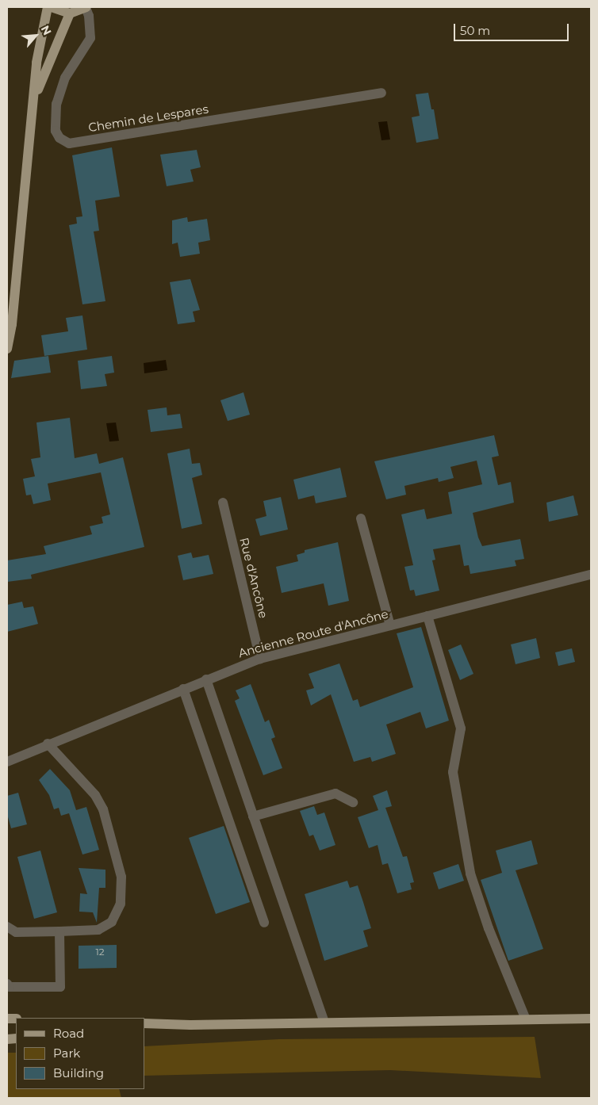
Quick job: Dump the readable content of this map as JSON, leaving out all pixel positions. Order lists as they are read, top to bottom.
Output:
{
  "streets": {
    "street": ["Chemin de Lespares", "Rue d'Ancône", "Ancienne Route d'Ancône"]
  },
  "crossings": [
    ["Rue d'Ancône", "Ancienne Route d'Ancône"]
  ],
  "house_numbers": ["12"],
  "legend": ["Road", "Park", "Building"],
  "scale_bar": "50 m",
  "north": "top right"
}
